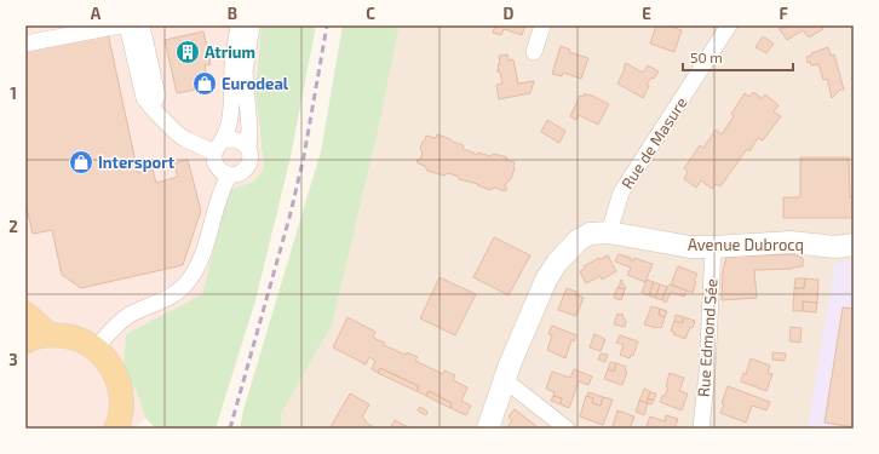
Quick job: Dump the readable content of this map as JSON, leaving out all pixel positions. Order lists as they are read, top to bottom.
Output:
{
  "streets": {
    "street": ["Rue de Masure", "Avenue Dubrocq", "Rue Edmond Sée"]
  },
  "crossings": [
    ["Rue de Masure", "Avenue Dubrocq"],
    ["Avenue Dubrocq", "Rue Edmond Sée"]
  ],
  "places": {
    "building": ["Atrium"],
    "shop": ["Eurodeal", "Intersport"]
  },
  "scale_bar": "50 m",
  "grid": {
    "columns": [
      "A",
      "B",
      "C",
      "D",
      "E",
      "F"
    ],
    "rows": ["1", "2", "3"]
  }
}
